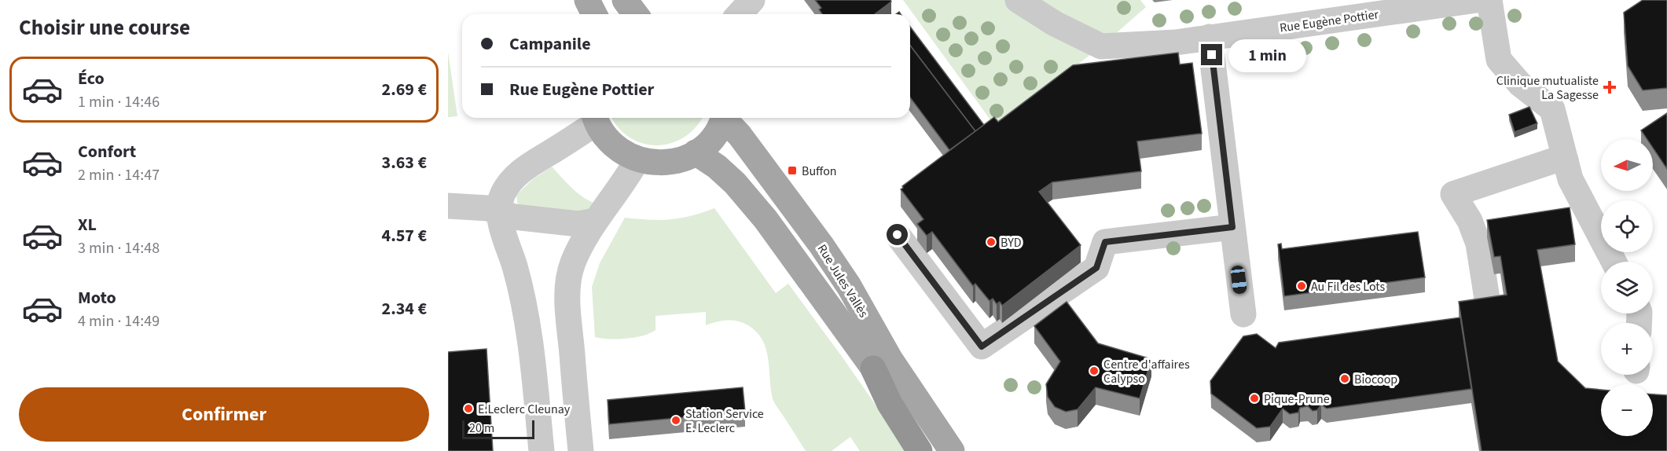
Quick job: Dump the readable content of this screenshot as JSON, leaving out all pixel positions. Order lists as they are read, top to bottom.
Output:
{
  "streets": {
    "main road": ["Rue Jules Vallès"],
    "street": ["Rue Eugène Pottier"]
  },
  "places": {
    "health": ["Clinique mutualiste La Sagesse"],
    "transit": ["Buffon"],
    "other": [
      "BYD",
      "Au Fil des Lots",
      "Centre d'affaires Calypso",
      "Biocoop",
      "Pique-Prune",
      "E.Leclerc Cleunay",
      "Station Service E. Leclerc"
    ]
  },
  "scale_bar": "20 m",
  "north": "left",
  "page": {
    "heading": "Choisir une course",
    "banner": ["Campanile", "Rue Eugène Pottier"],
    "bubble": "1 min",
    "list": [
      {
        "name": "Éco",
        "note": "1 min · 14:46",
        "value": "2.69 €"
      },
      {
        "name": "Confort",
        "note": "2 min · 14:47",
        "value": "3.63 €"
      },
      {
        "name": "XL",
        "note": "3 min · 14:48",
        "value": "4.57 €"
      },
      {
        "name": "Moto",
        "note": "4 min · 14:49",
        "value": "2.34 €"
      }
    ],
    "map_buttons": ["+", "−"],
    "buttons": "Confirmer",
    "scale": "20 m"
  }
}
